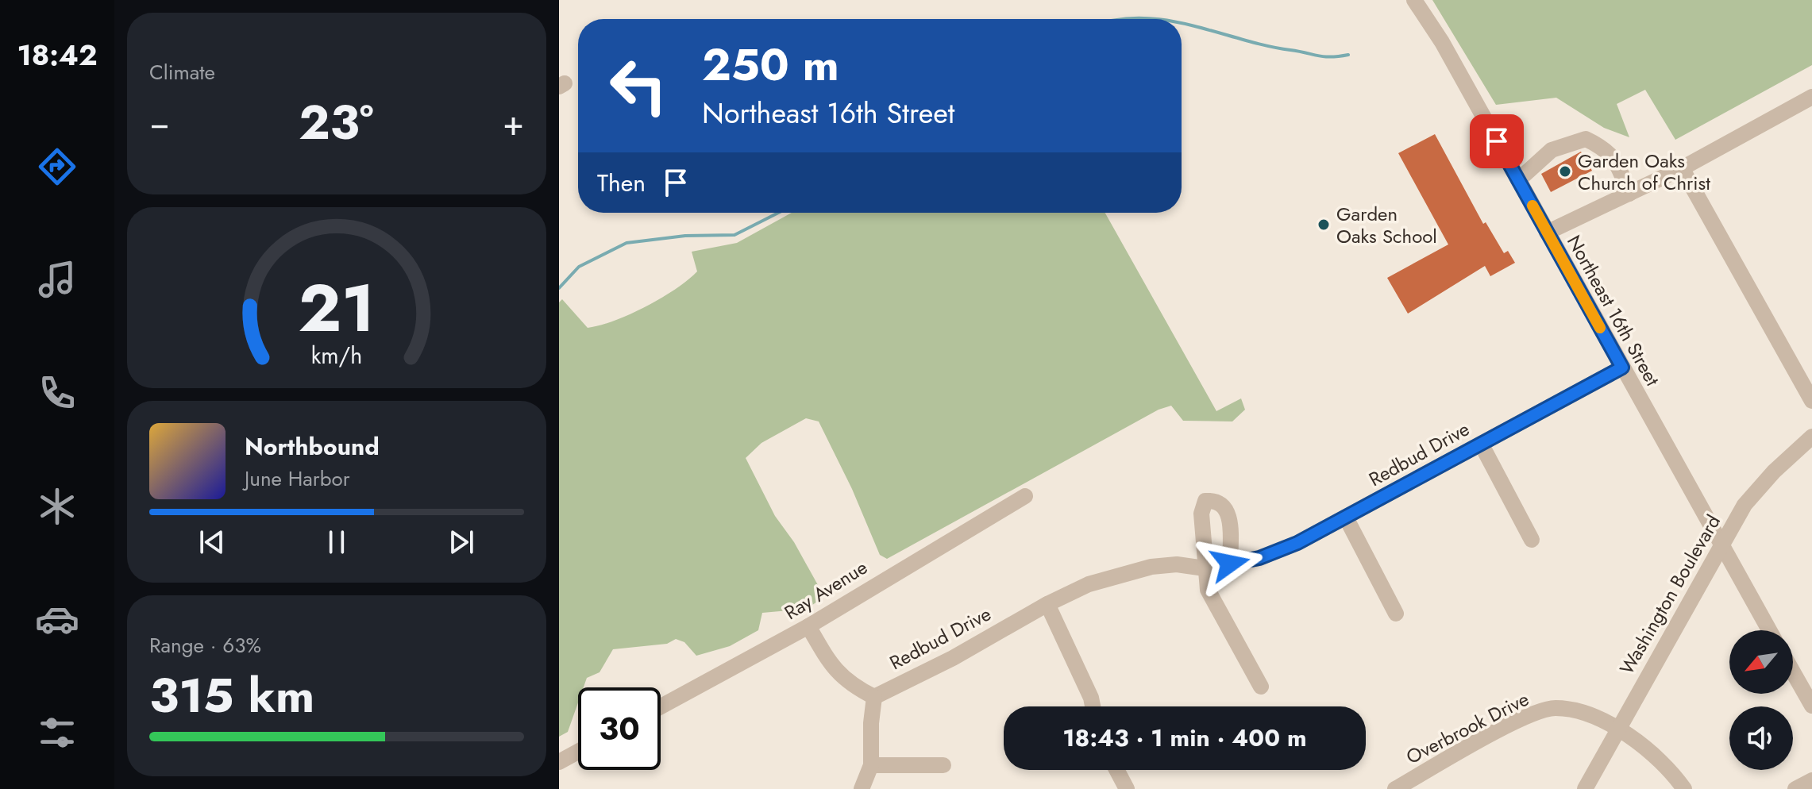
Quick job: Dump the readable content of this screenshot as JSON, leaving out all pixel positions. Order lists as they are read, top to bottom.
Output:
{
  "streets": {
    "street": [
      "Northeast 16th Street",
      "Redbud Drive",
      "Ray Avenue",
      "Washington Boulevard",
      "Overbrook Drive"
    ]
  },
  "crossings": [
    ["Northeast 16th Street", "Redbud Drive"],
    ["Northeast 16th Street", "Washington Boulevard"],
    ["Washington Boulevard", "Overbrook Drive"]
  ],
  "places": ["Garden Oaks Church of Christ", "Garden Oaks School"],
  "north": "bottom left",
  "page": {
    "tabs": "18:42",
    "tile": [
      "Climate",
      ["Range · 63%", "315 km"]
    ],
    "turn": ["250 m", "Northeast 16th Street"],
    "heat": ["−", "23°", "+"],
    "then": "Then",
    "song": ["Northbound", "June Harbor"],
    "limit": "30",
    "trip": "18:43 · 1 min · 400 m",
    "gauge": ["21", "km/h"]
  }
}
